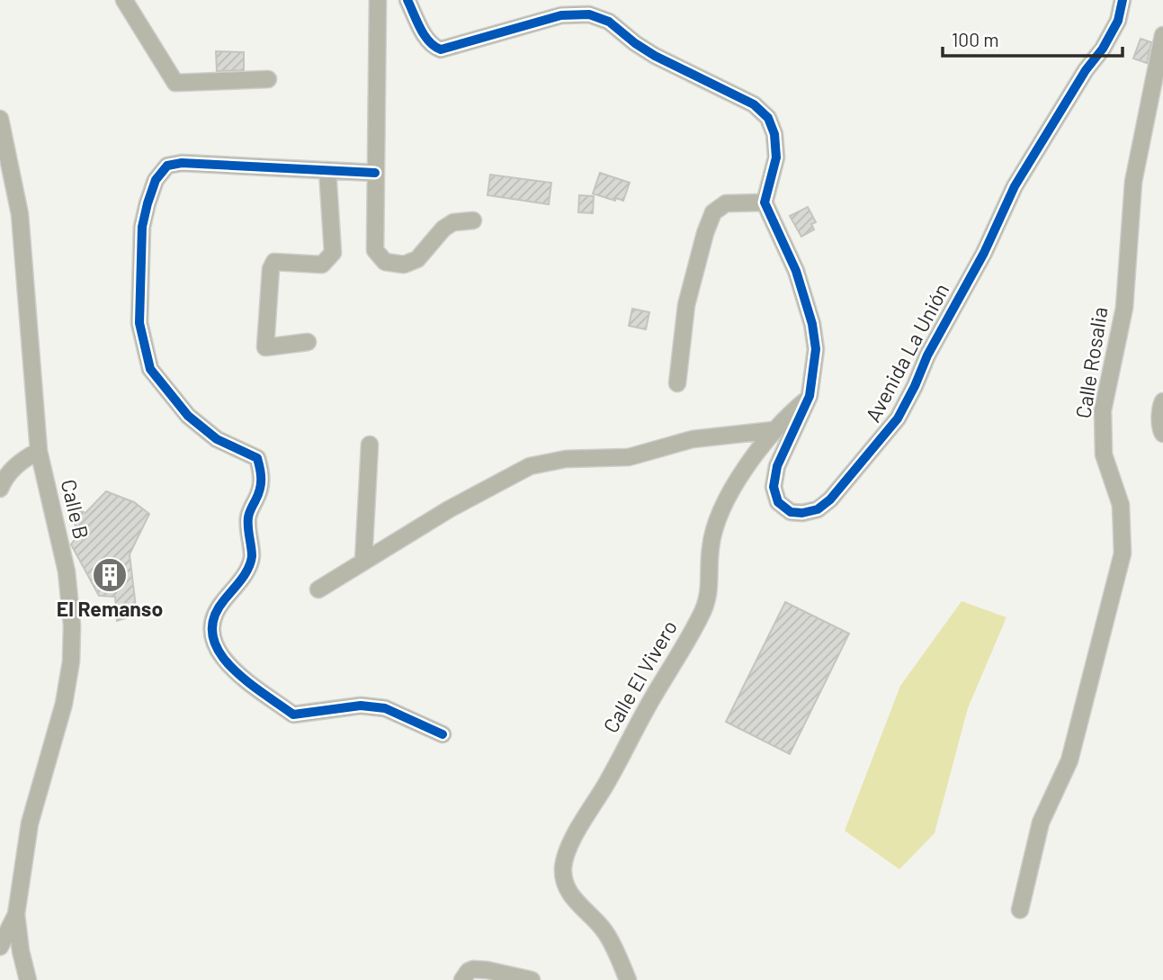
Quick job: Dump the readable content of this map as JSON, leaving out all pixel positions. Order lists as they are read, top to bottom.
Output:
{
  "streets": {
    "street": [
      "Avenida La Unión",
      "Calle Rosalia",
      "Calle B",
      "Calle El Vivero"
    ]
  },
  "crossings": [
    ["Avenida La Unión", "Calle El Vivero"]
  ],
  "places": {
    "building": ["El Remanso"]
  },
  "scale_bar": "100 m"
}
